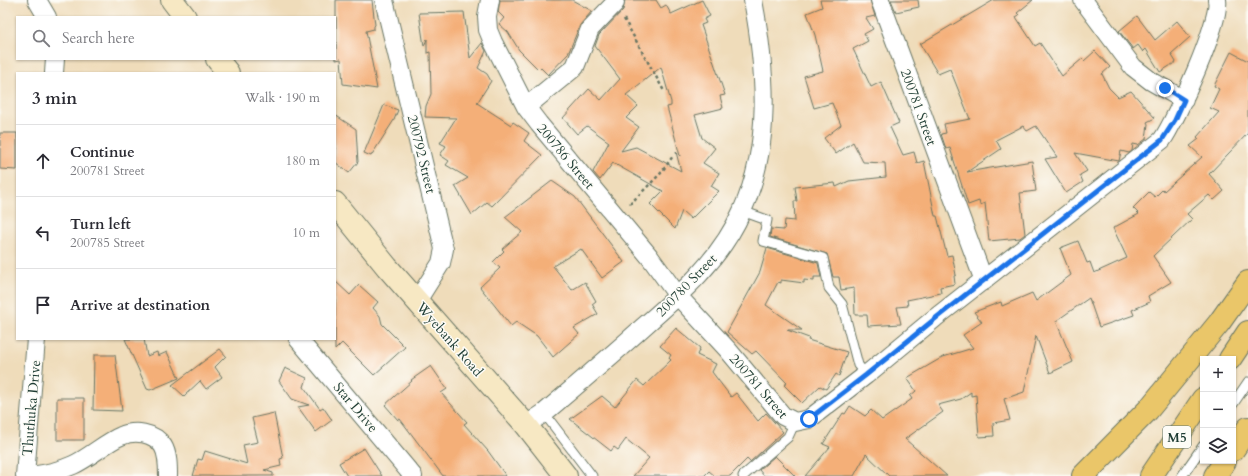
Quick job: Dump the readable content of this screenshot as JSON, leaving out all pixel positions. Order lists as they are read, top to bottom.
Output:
{
  "streets": {
    "main road": ["M5"],
    "street": [
      "200781 Street",
      "200792 Street",
      "200786 Street",
      "200780 Street",
      "Wyebank Road",
      "Star Drive",
      "Thuthuka Drive"
    ]
  },
  "crossings": [
    ["200781 Street", "200786 Street"],
    ["200781 Street", "200780 Street"],
    ["200792 Street", "Wyebank Road"],
    ["200786 Street", "200780 Street"],
    ["200780 Street", "Wyebank Road"]
  ],
  "page": {
    "search": "Search here",
    "heading": ["3 min", "Walk · 190 m"],
    "list": [
      ["Continue", "200781 Street", "180 m"],
      ["Turn left", "200785 Street", "10 m"],
      "Arrive at destination"
    ],
    "map_buttons": ["+", "−"]
  }
}
